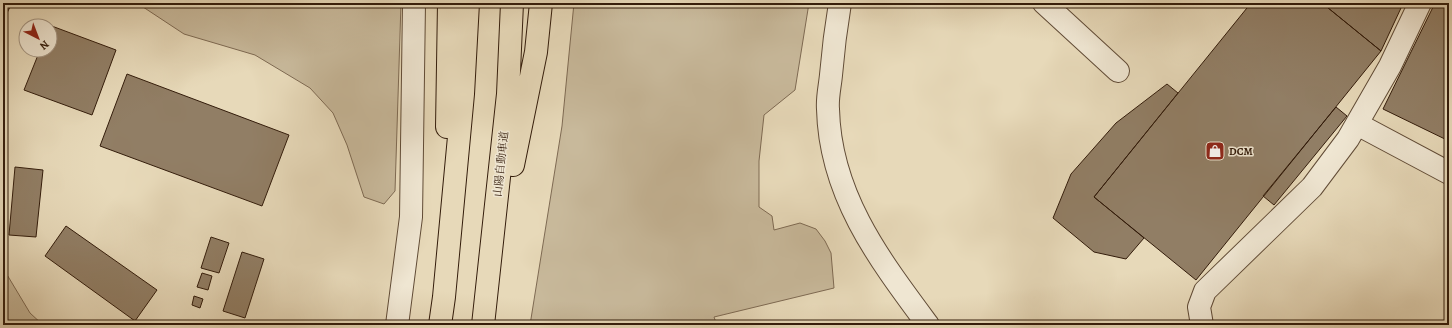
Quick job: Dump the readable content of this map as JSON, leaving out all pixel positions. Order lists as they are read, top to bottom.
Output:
{
  "streets": {
    "highway": ["山陽自動車道"]
  },
  "places": {
    "shop": ["DCM"]
  },
  "north": "bottom right"
}
